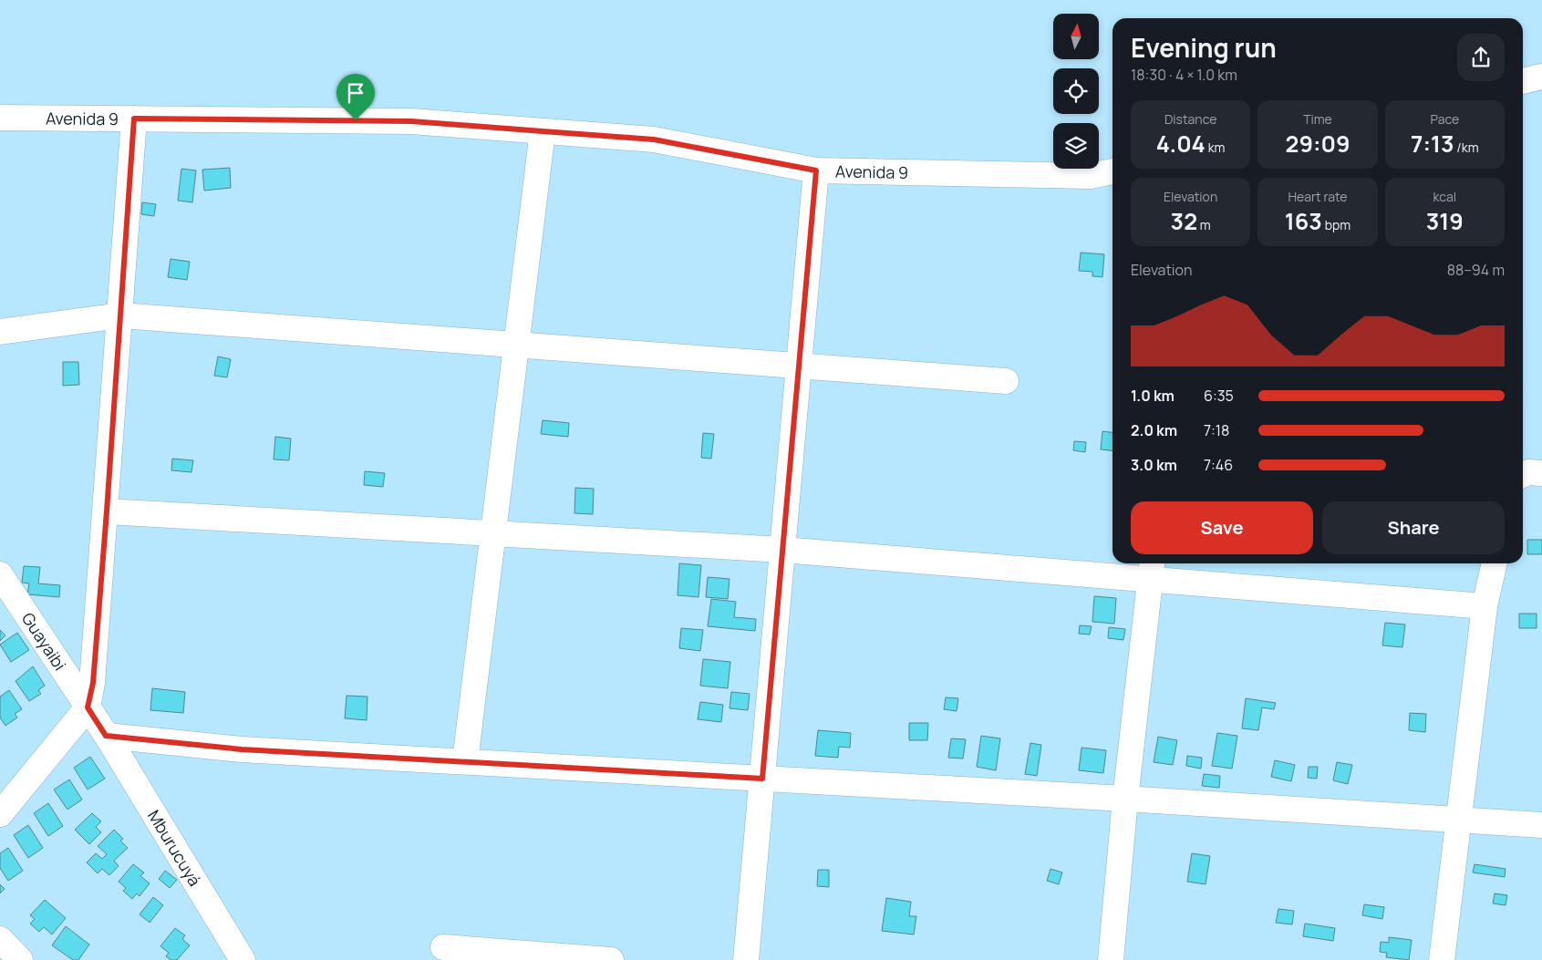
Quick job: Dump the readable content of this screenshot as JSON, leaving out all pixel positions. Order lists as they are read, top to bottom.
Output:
{
  "streets": {
    "street": ["Avenida 9", "Guayaibi", "Mburucuyá"]
  },
  "crossings": [
    ["Guayaibi", "Mburucuyá"]
  ],
  "north": "top",
  "page": {
    "heading": ["Evening run", "18:30 · 4 × 1.0 km"],
    "stats": [
      ["Distance", "4.04 km"],
      ["Time", "29:09"],
      ["Pace", "7:13 /km"],
      ["Elevation", "32 m"],
      ["Heart rate", "163 bpm"],
      ["kcal", "319"]
    ],
    "chart": ["Elevation", "88–94 m"],
    "list": [
      {
        "name": "1.0 km",
        "note": "6:35"
      },
      {
        "name": "2.0 km",
        "note": "7:18"
      },
      {
        "name": "3.0 km",
        "note": "7:46"
      }
    ],
    "buttons": ["Save", "Share"]
  }
}
